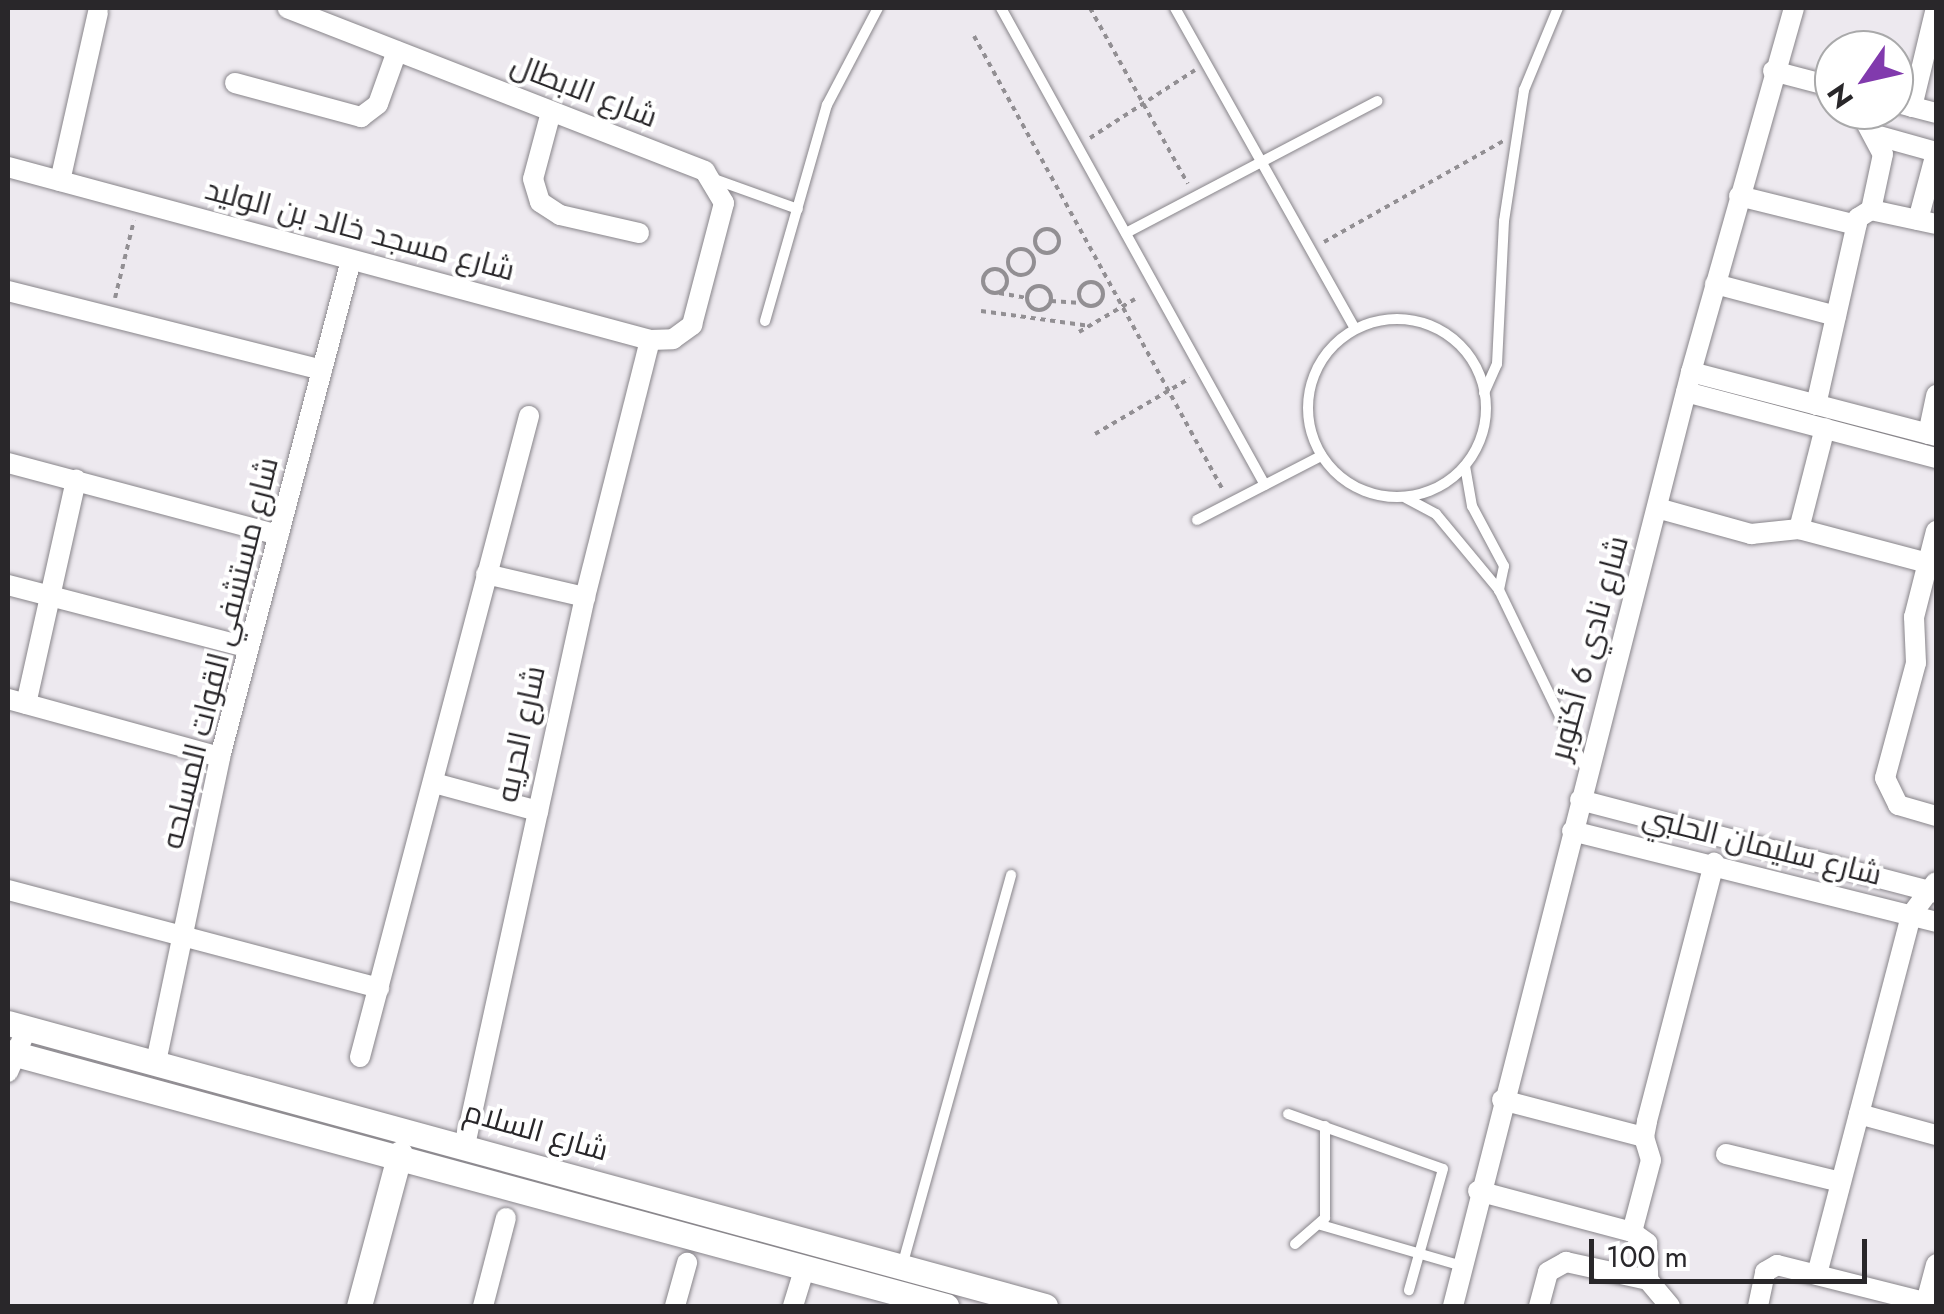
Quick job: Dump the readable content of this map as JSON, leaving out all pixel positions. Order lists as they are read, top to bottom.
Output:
{
  "streets": {
    "street": [
      "شارع الابطال",
      "شارع مسجد خالد بن الوليد",
      "شارع نادي 6 أكتوبر",
      "شارع مستشفي القوات المسلحه",
      "شارع الحريه",
      "شارع سليمان الحلبي",
      "شارع السلام"
    ]
  },
  "crossings": [
    ["شارع مسجد خالد بن الوليد", "شارع مستشفي القوات المسلحه"],
    ["شارع مسجد خالد بن الوليد", "شارع الحريه"],
    ["شارع نادي 6 أكتوبر", "شارع سليمان الحلبي"],
    ["شارع مستشفي القوات المسلحه", "شارع السلام"],
    ["شارع الحريه", "شارع السلام"]
  ],
  "scale_bar": "100 m",
  "north": "bottom left"
}
